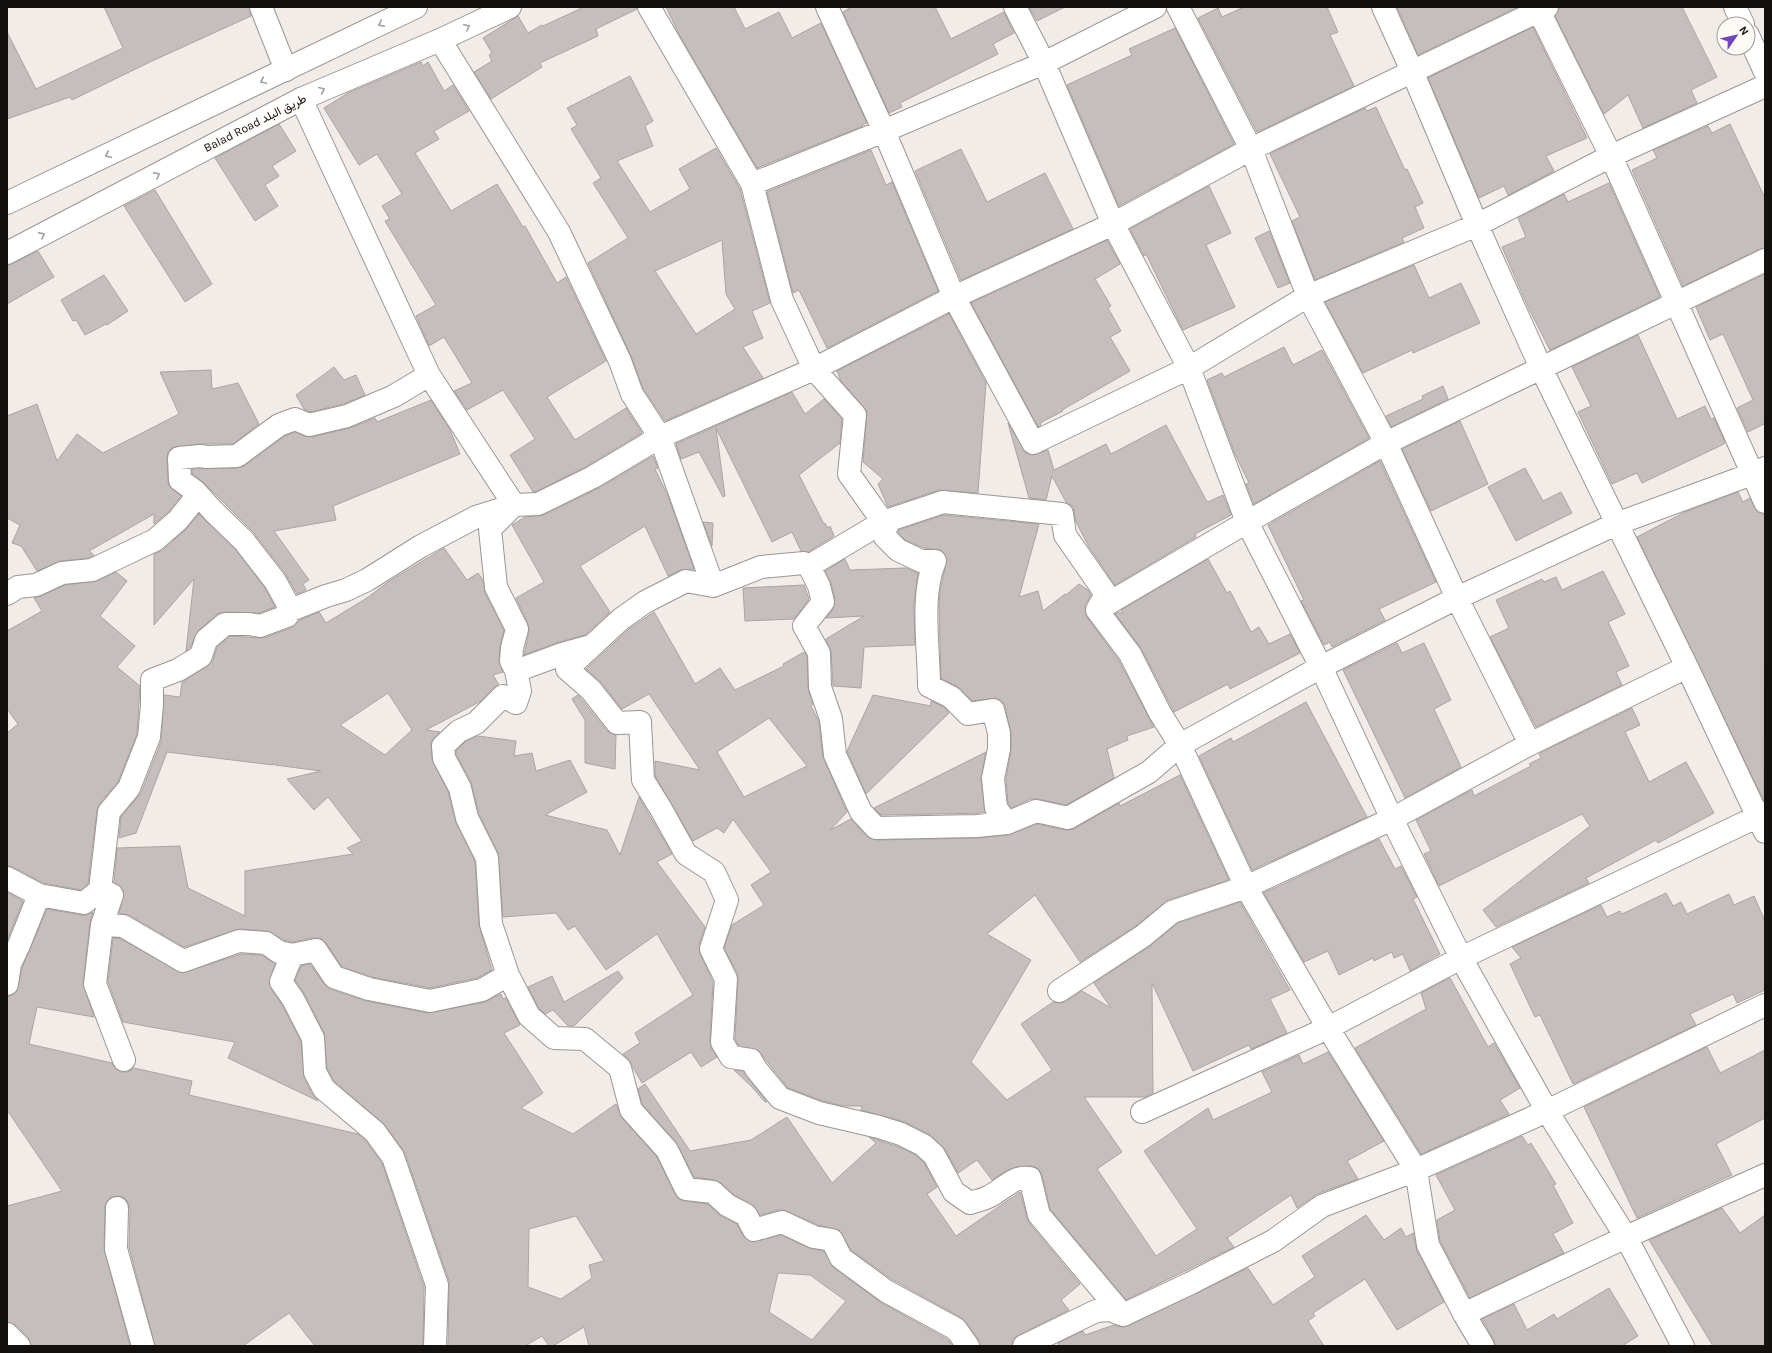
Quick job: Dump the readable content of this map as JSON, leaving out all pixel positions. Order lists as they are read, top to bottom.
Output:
{
  "streets": {
    "main road": ["Balad Road طريق البلد"]
  },
  "north": "top right"
}
